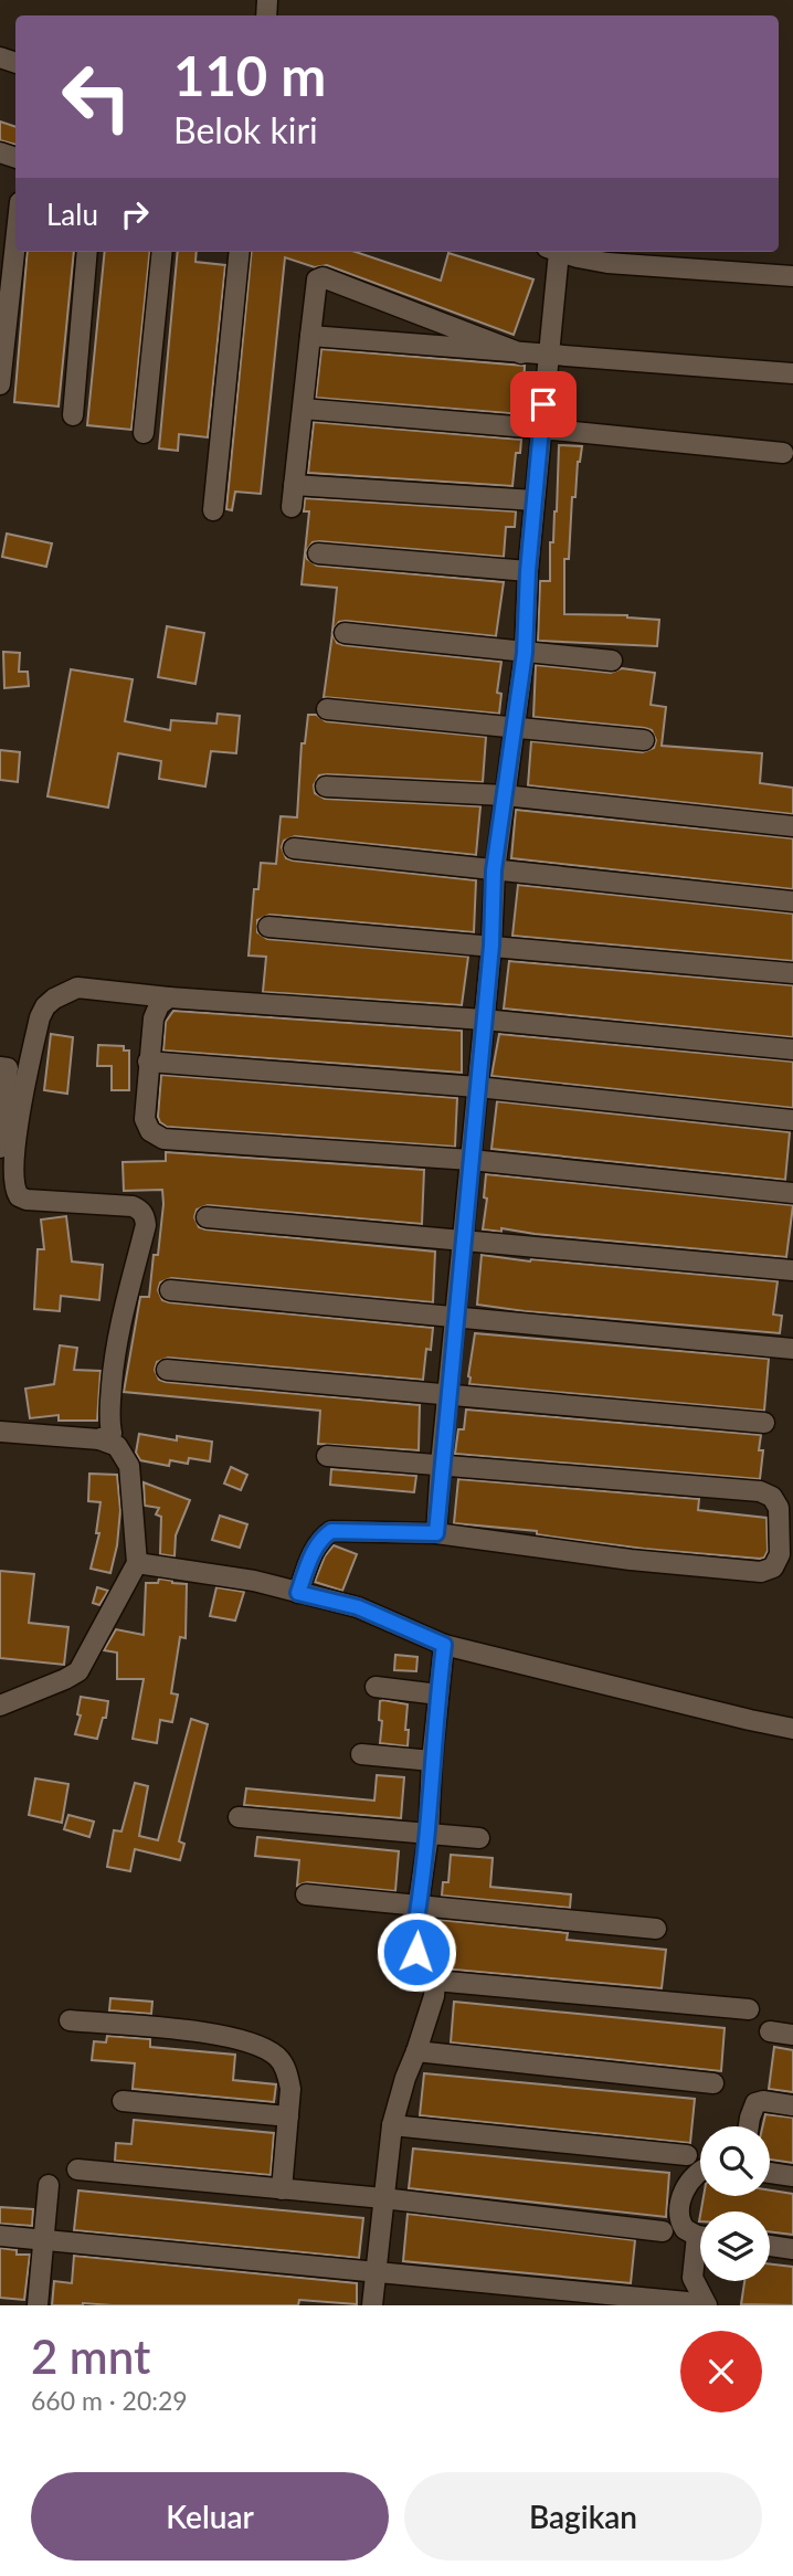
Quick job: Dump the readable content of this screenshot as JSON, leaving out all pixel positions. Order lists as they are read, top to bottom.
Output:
{
  "page": {
    "turn": ["110 m", "Belok kiri"],
    "then": "Lalu",
    "heading": ["2 mnt", "660 m · 20:29"],
    "buttons": ["Keluar", "Bagikan"]
  }
}
